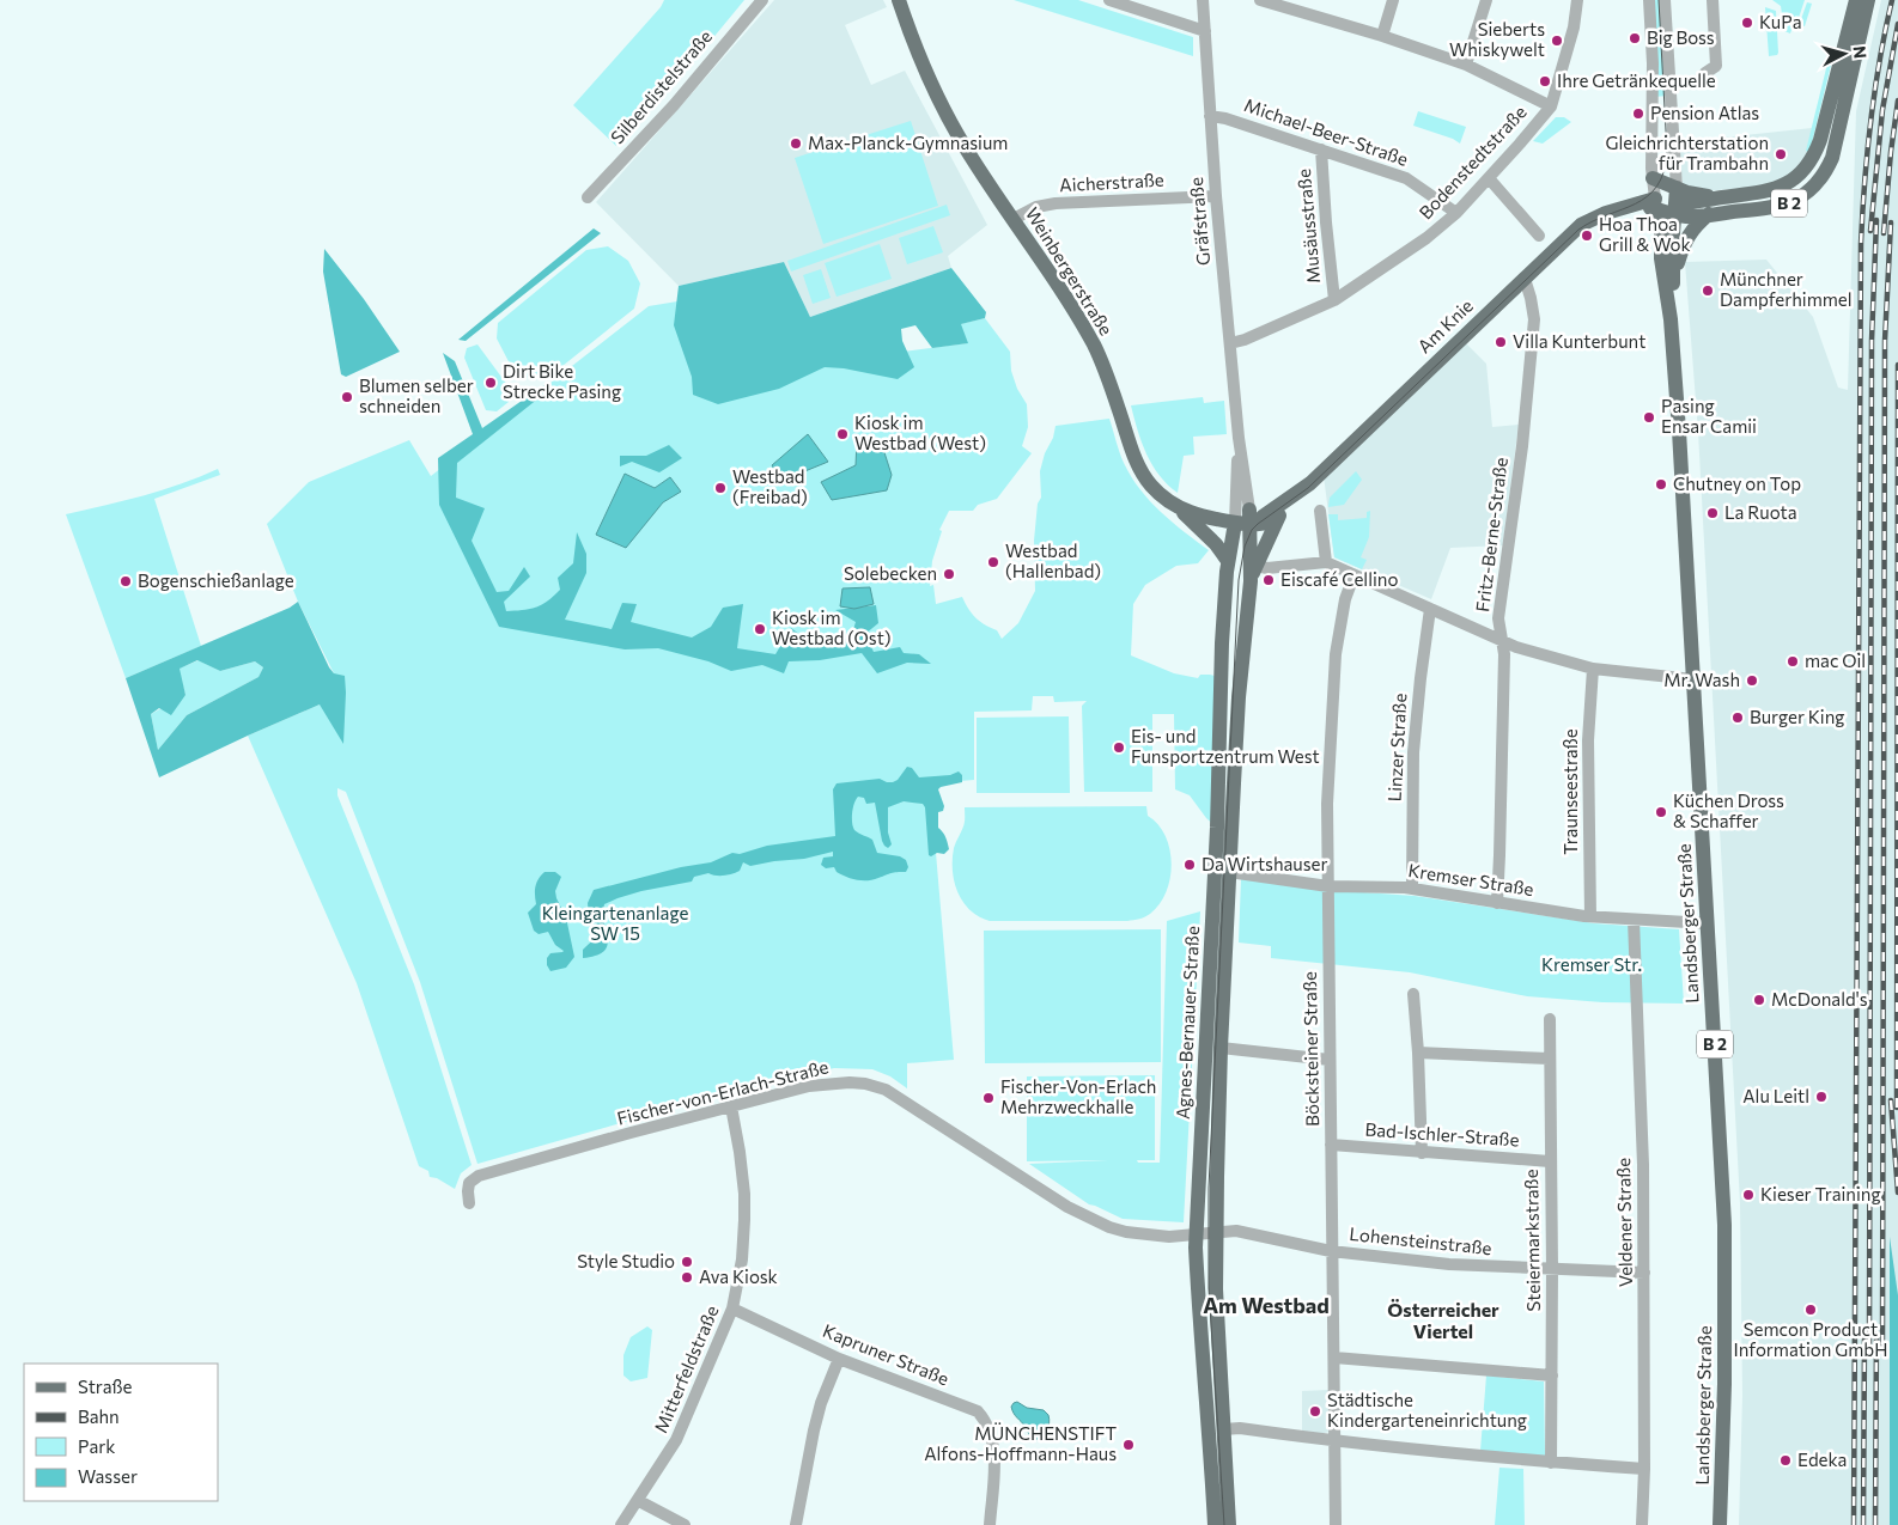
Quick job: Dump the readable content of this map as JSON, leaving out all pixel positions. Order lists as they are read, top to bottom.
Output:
{
  "streets": {
    "main road": [
      "B 2",
      "Weinbergerstraße",
      "Am Knie",
      "Landsberger Straße",
      "Agnes-Bernauer-Straße"
    ],
    "street": [
      "Silberdistelstraße",
      "Michael-Beer-Straße",
      "Bodenstedtstraße",
      "Aicherstraße",
      "Gräfstraße",
      "Musäusstraße",
      "Fritz-Berne-Straße",
      "Linzer Straße",
      "Traunseestraße",
      "Kremser Straße",
      "Böcksteiner Straße",
      "Fischer-von-Erlach-Straße",
      "Bad-Ischler-Straße",
      "Veldener Straße",
      "Steiermarkstraße",
      "Lohensteinstraße",
      "Kapruner Straße",
      "Mitterfeldstraße"
    ]
  },
  "crossings": [
    ["Michael-Beer-Straße", "Bodenstedtstraße"],
    ["Michael-Beer-Straße", "Gräfstraße"],
    ["Michael-Beer-Straße", "Musäusstraße"],
    ["Bodenstedtstraße", "Gräfstraße"],
    ["Bodenstedtstraße", "Musäusstraße"],
    ["Aicherstraße", "Gräfstraße"],
    ["Aicherstraße", "Weinbergerstraße"],
    ["B 2", "Am Knie"],
    ["B 2", "Landsberger Straße"],
    ["Gräfstraße", "Weinbergerstraße"],
    ["Gräfstraße", "Am Knie"],
    ["Gräfstraße", "Agnes-Bernauer-Straße"],
    ["Weinbergerstraße", "Am Knie"],
    ["Weinbergerstraße", "Agnes-Bernauer-Straße"],
    ["Am Knie", "Fritz-Berne-Straße"],
    ["Am Knie", "Landsberger Straße"],
    ["Am Knie", "Agnes-Bernauer-Straße"],
    ["Fritz-Berne-Straße", "Kremser Straße"],
    ["Linzer Straße", "Kremser Straße"],
    ["Traunseestraße", "Kremser Straße"],
    ["Kremser Straße", "Landsberger Straße"],
    ["Kremser Straße", "Agnes-Bernauer-Straße"],
    ["Kremser Straße", "Böcksteiner Straße"],
    ["Kremser Straße", "Veldener Straße"],
    ["Agnes-Bernauer-Straße", "Fischer-von-Erlach-Straße"],
    ["Agnes-Bernauer-Straße", "Lohensteinstraße"],
    ["Böcksteiner Straße", "Bad-Ischler-Straße"],
    ["Böcksteiner Straße", "Lohensteinstraße"],
    ["Fischer-von-Erlach-Straße", "Lohensteinstraße"],
    ["Fischer-von-Erlach-Straße", "Mitterfeldstraße"],
    ["Bad-Ischler-Straße", "Steiermarkstraße"],
    ["Veldener Straße", "Lohensteinstraße"],
    ["Steiermarkstraße", "Lohensteinstraße"],
    ["Kapruner Straße", "Mitterfeldstraße"]
  ],
  "districts": ["Am Westbad", "Österreicher Viertel"],
  "parks": ["Kleingartenanlage SW 15", "Kremser Str."],
  "places": [
    "KuPa",
    "Big Boss",
    "Sieberts Whiskywelt",
    "Ihre Getränkequelle",
    "Pension Atlas",
    "Max-Planck-Gymnasium",
    "Gleichrichterstation für Trambahn",
    "Hoa Thoa Grill & Wok",
    "Münchner Dampferhimmel",
    "Villa Kunterbunt",
    "Dirt Bike Strecke Pasing",
    "Blumen selber schneiden",
    "Pasing Ensar Camii",
    "Kiosk im Westbad (West)",
    "Chutney on Top",
    "Westbad (Freibad)",
    "La Ruota",
    "Westbad (Hallenbad)",
    "Solebecken",
    "Eiscafé Cellino",
    "Bogenschießanlage",
    "Kiosk im Westbad (Ost)",
    "mac Oil",
    "Mr. Wash",
    "Burger King",
    "Eis- und Funsportzentrum West",
    "Küchen Dross & Schaffer",
    "Da Wirtshauser",
    "McDonald's",
    "Alu Leitl",
    "Fischer-Von-Erlach Mehrzweckhalle",
    "Kieser Training",
    "Style Studio",
    "Ava Kiosk",
    "Semcon Product Information GmbH",
    "Städtische Kindergarteneinrichtung",
    "MÜNCHENSTIFT Alfons-Hoffmann-Haus",
    "Edeka"
  ],
  "legend": [
    "Straße",
    "Bahn",
    "Park",
    "Wasser"
  ],
  "north": "right"
}
